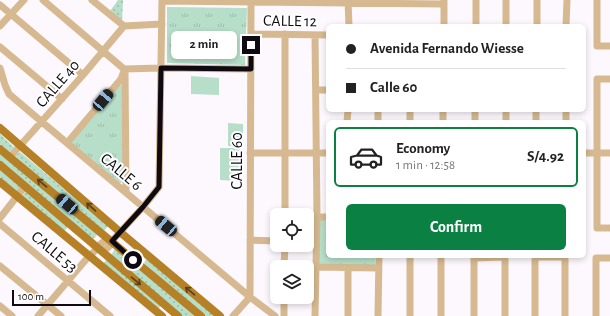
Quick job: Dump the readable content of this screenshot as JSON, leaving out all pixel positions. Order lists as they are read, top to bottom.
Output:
{
  "streets": {
    "street": [
      "CALLE 12",
      "CALLE 40",
      "CALLE 60",
      "CALLE 6",
      "CALLE 53"
    ]
  },
  "crossings": [
    ["CALLE 12", "CALLE 60"],
    ["CALLE 40", "CALLE 6"],
    ["CALLE 60", "CALLE 6"]
  ],
  "scale_bar": "100 m",
  "page": {
    "banner": ["Avenida Fernando Wiesse", "Calle 60"],
    "bubble": "2 min",
    "list": [
      {
        "name": "Economy",
        "note": "1 min · 12:58",
        "value": "S/4.92"
      }
    ],
    "buttons": "Confirm",
    "scale": "100 m"
  }
}
